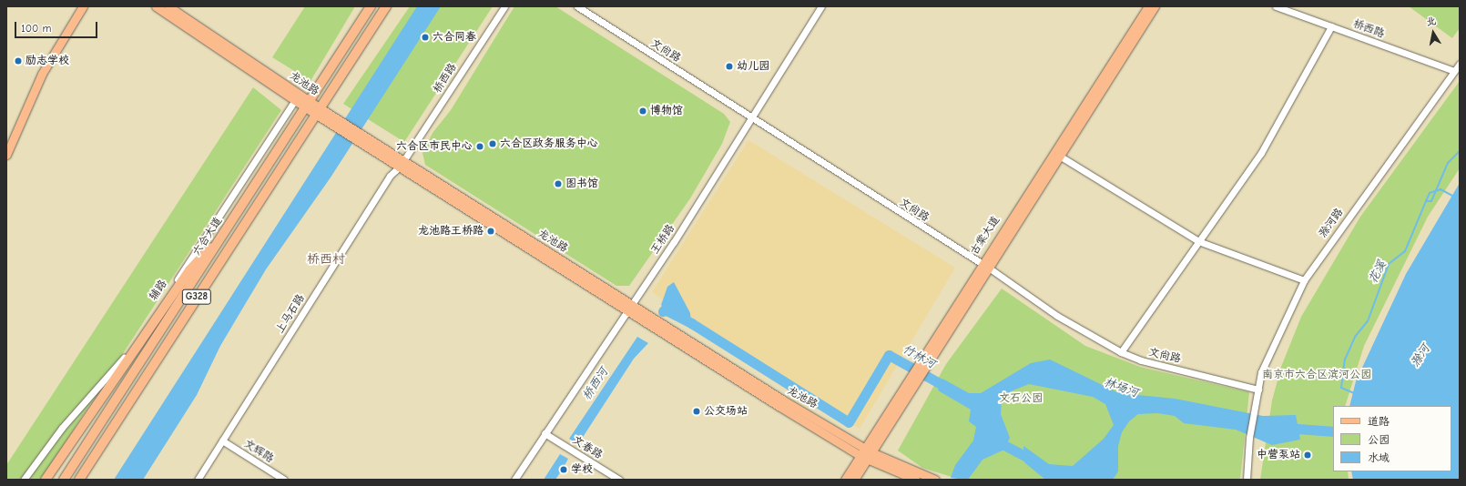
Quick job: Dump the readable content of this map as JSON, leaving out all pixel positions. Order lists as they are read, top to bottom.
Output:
{
  "streets": {
    "highway": ["六合大道", "G328"],
    "main road": ["龙池路", "古棠大道"],
    "street": [
      "桥西路",
      "文尚路",
      "滁河路",
      "王桥路",
      "辅路",
      "上马石路",
      "文春路",
      "文辉路"
    ]
  },
  "crossings": [
    ["桥西路", "龙池路"],
    ["桥西路", "滁河路"],
    ["桥西路", "上马石路"],
    ["文尚路", "滁河路"],
    ["文尚路", "古棠大道"],
    ["文尚路", "王桥路"],
    ["龙池路", "古棠大道"],
    ["龙池路", "六合大道"],
    ["龙池路", "王桥路"],
    ["龙池路", "辅路"],
    ["龙池路", "G328"],
    ["龙池路", "上马石路"],
    ["王桥路", "文春路"],
    ["上马石路", "文辉路"]
  ],
  "districts": ["桥西村"],
  "water": [
    "花溪",
    "滁河",
    "竹林河",
    "桥西河",
    "林场河"
  ],
  "parks": ["南京市六合区滨河公园", "文石公园"],
  "places": [
    "六合同春",
    "励志学校",
    "幼儿园",
    "博物馆",
    "六合区政务服务中心",
    "六合区市民中心",
    "图书馆",
    "龙池路王桥路",
    "公交场站",
    "中营泵站",
    "学校"
  ],
  "legend": ["道路", "公园", "水域"],
  "scale_bar": "100 m",
  "north": "top"
}
